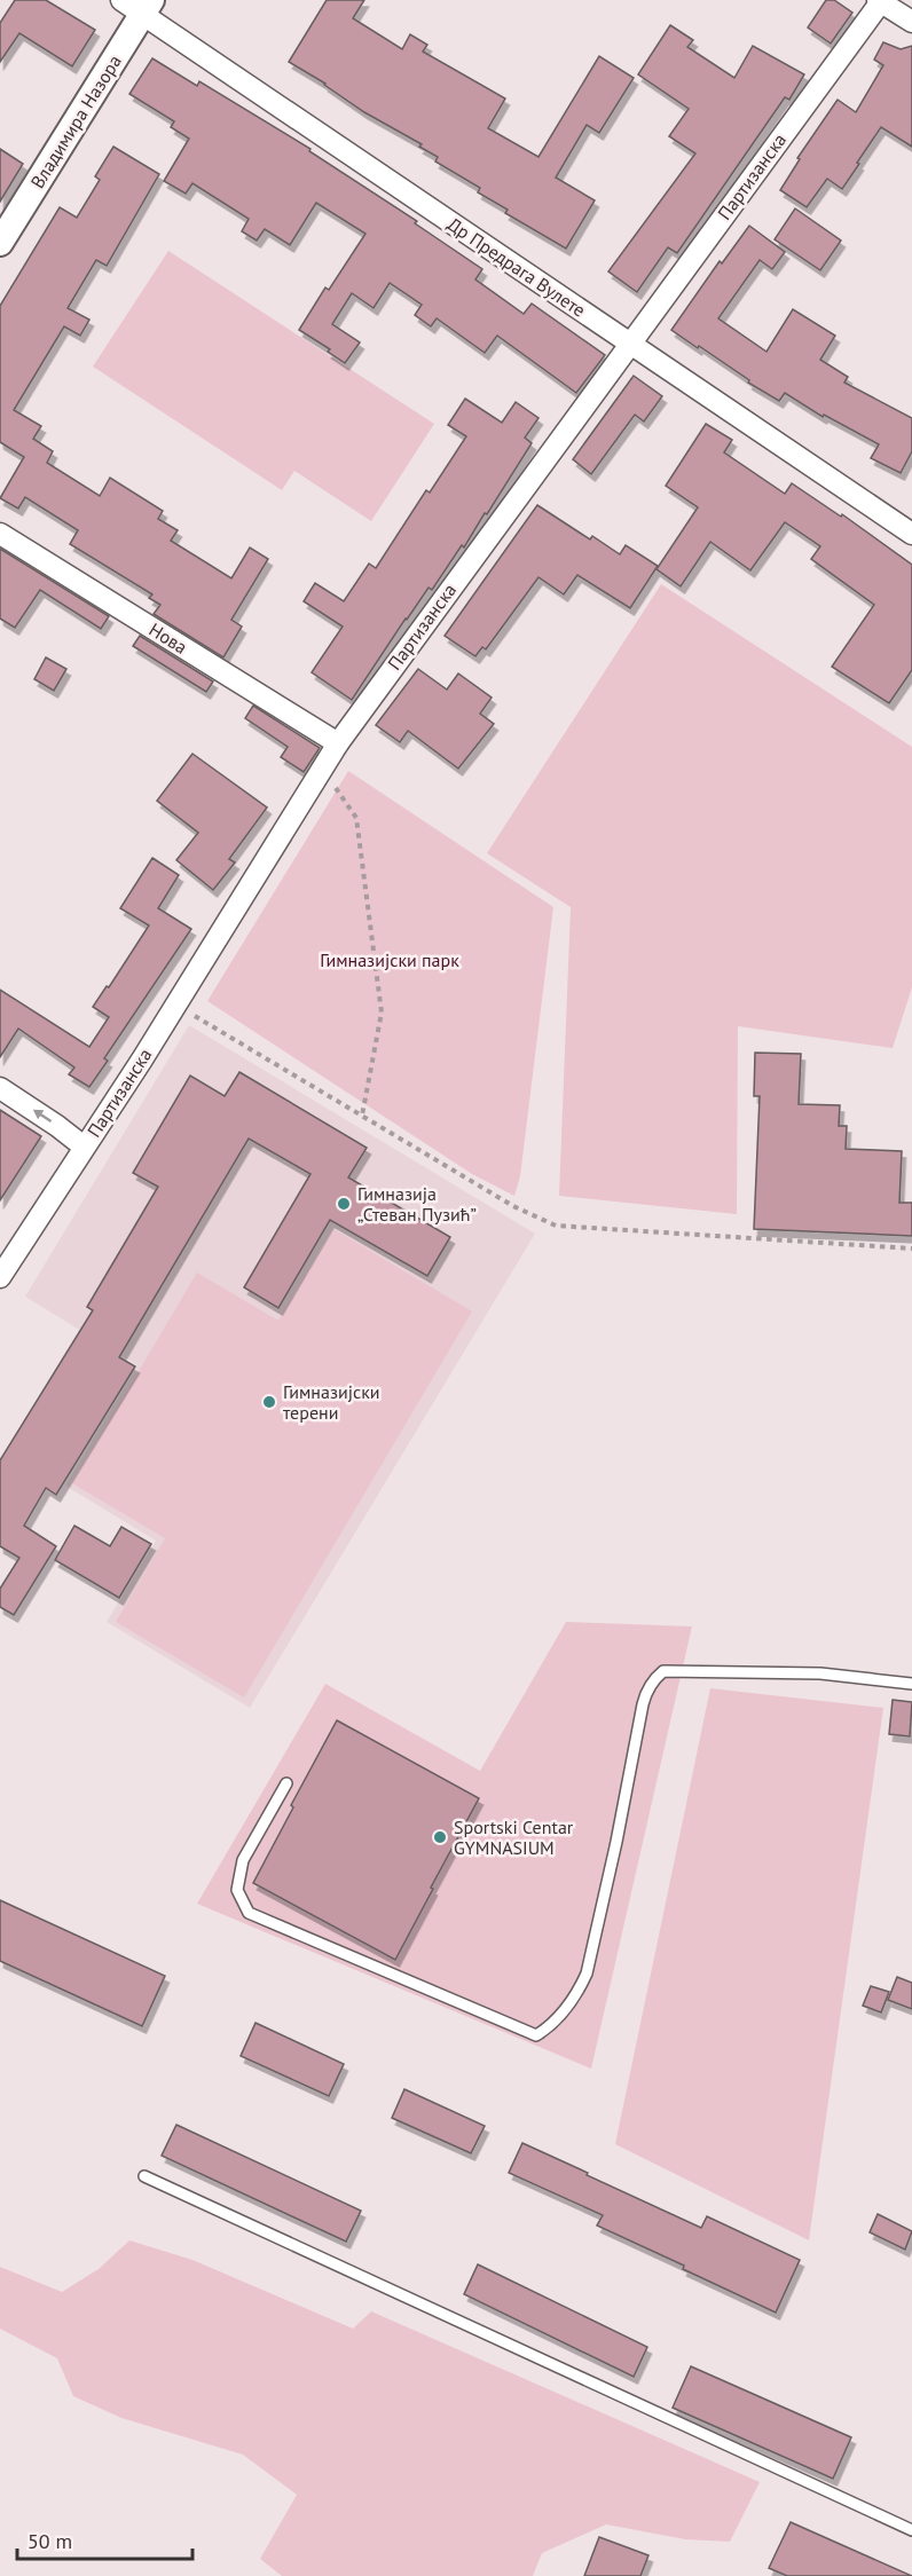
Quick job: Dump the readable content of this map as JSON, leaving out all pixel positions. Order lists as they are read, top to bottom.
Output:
{
  "streets": {
    "street": [
      "Владимира Назора",
      "Партизанска",
      "Др Предрага Вулете",
      "Нова"
    ]
  },
  "crossings": [
    ["Владимира Назора", "Др Предрага Вулете"],
    ["Партизанска", "Др Предрага Вулете"],
    ["Партизанска", "Нова"]
  ],
  "parks": ["Гимназијски парк"],
  "places": ["Гимназија „Стеван Пузић”", "Гимназијски терени", "Sportski Centar GYMNASIUM"],
  "scale_bar": "50 m"
}
